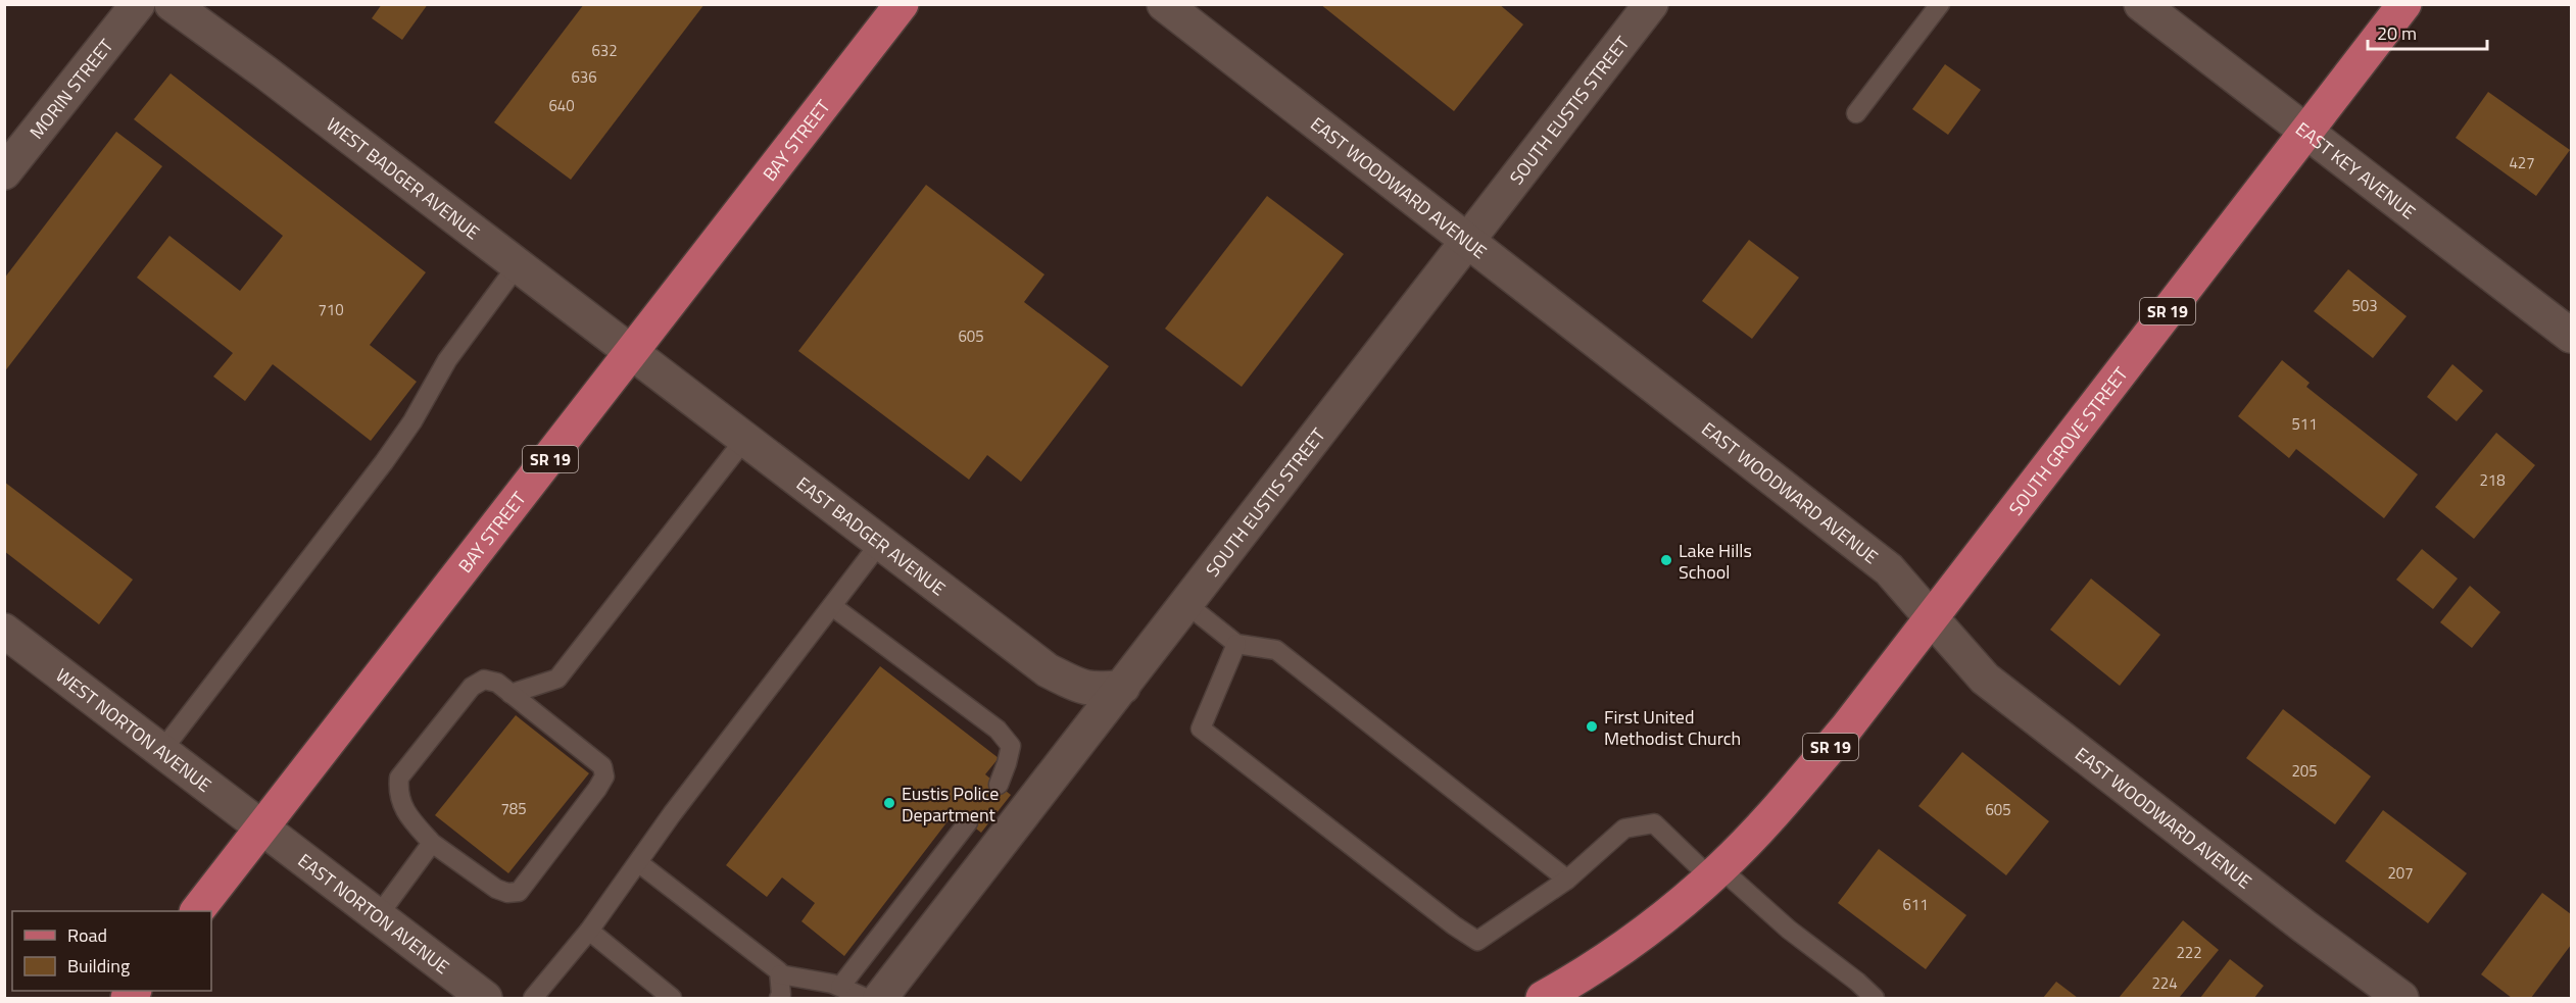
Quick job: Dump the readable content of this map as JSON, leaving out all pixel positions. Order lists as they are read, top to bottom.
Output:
{
  "streets": {
    "main road": ["BAY STREET", "SR 19", "SOUTH GROVE STREET"],
    "street": [
      "MORIN STREET",
      "SOUTH EUSTIS STREET",
      "EAST KEY AVENUE",
      "WEST BADGER AVENUE",
      "EAST WOODWARD AVENUE",
      "EAST BADGER AVENUE",
      "WEST NORTON AVENUE",
      "EAST NORTON AVENUE"
    ]
  },
  "crossings": [
    ["SOUTH EUSTIS STREET", "EAST WOODWARD AVENUE"],
    ["SOUTH EUSTIS STREET", "EAST BADGER AVENUE"],
    ["BAY STREET", "WEST BADGER AVENUE"],
    ["BAY STREET", "EAST BADGER AVENUE"],
    ["BAY STREET", "WEST NORTON AVENUE"],
    ["BAY STREET", "EAST NORTON AVENUE"],
    ["EAST KEY AVENUE", "SOUTH GROVE STREET"],
    ["WEST BADGER AVENUE", "EAST BADGER AVENUE"],
    ["EAST WOODWARD AVENUE", "SOUTH GROVE STREET"],
    ["SR 19", "SOUTH GROVE STREET"],
    ["WEST NORTON AVENUE", "EAST NORTON AVENUE"]
  ],
  "places": ["Lake Hills School", "First United Methodist Church", "Eustis Police Department"],
  "house_numbers": [
    "632",
    "636",
    "640",
    "427",
    "503",
    "710",
    "605",
    "511",
    "218",
    "205",
    "785",
    "605",
    "207",
    "611",
    "222",
    "224"
  ],
  "legend": ["Road", "Building"],
  "scale_bar": "20 m"
}
